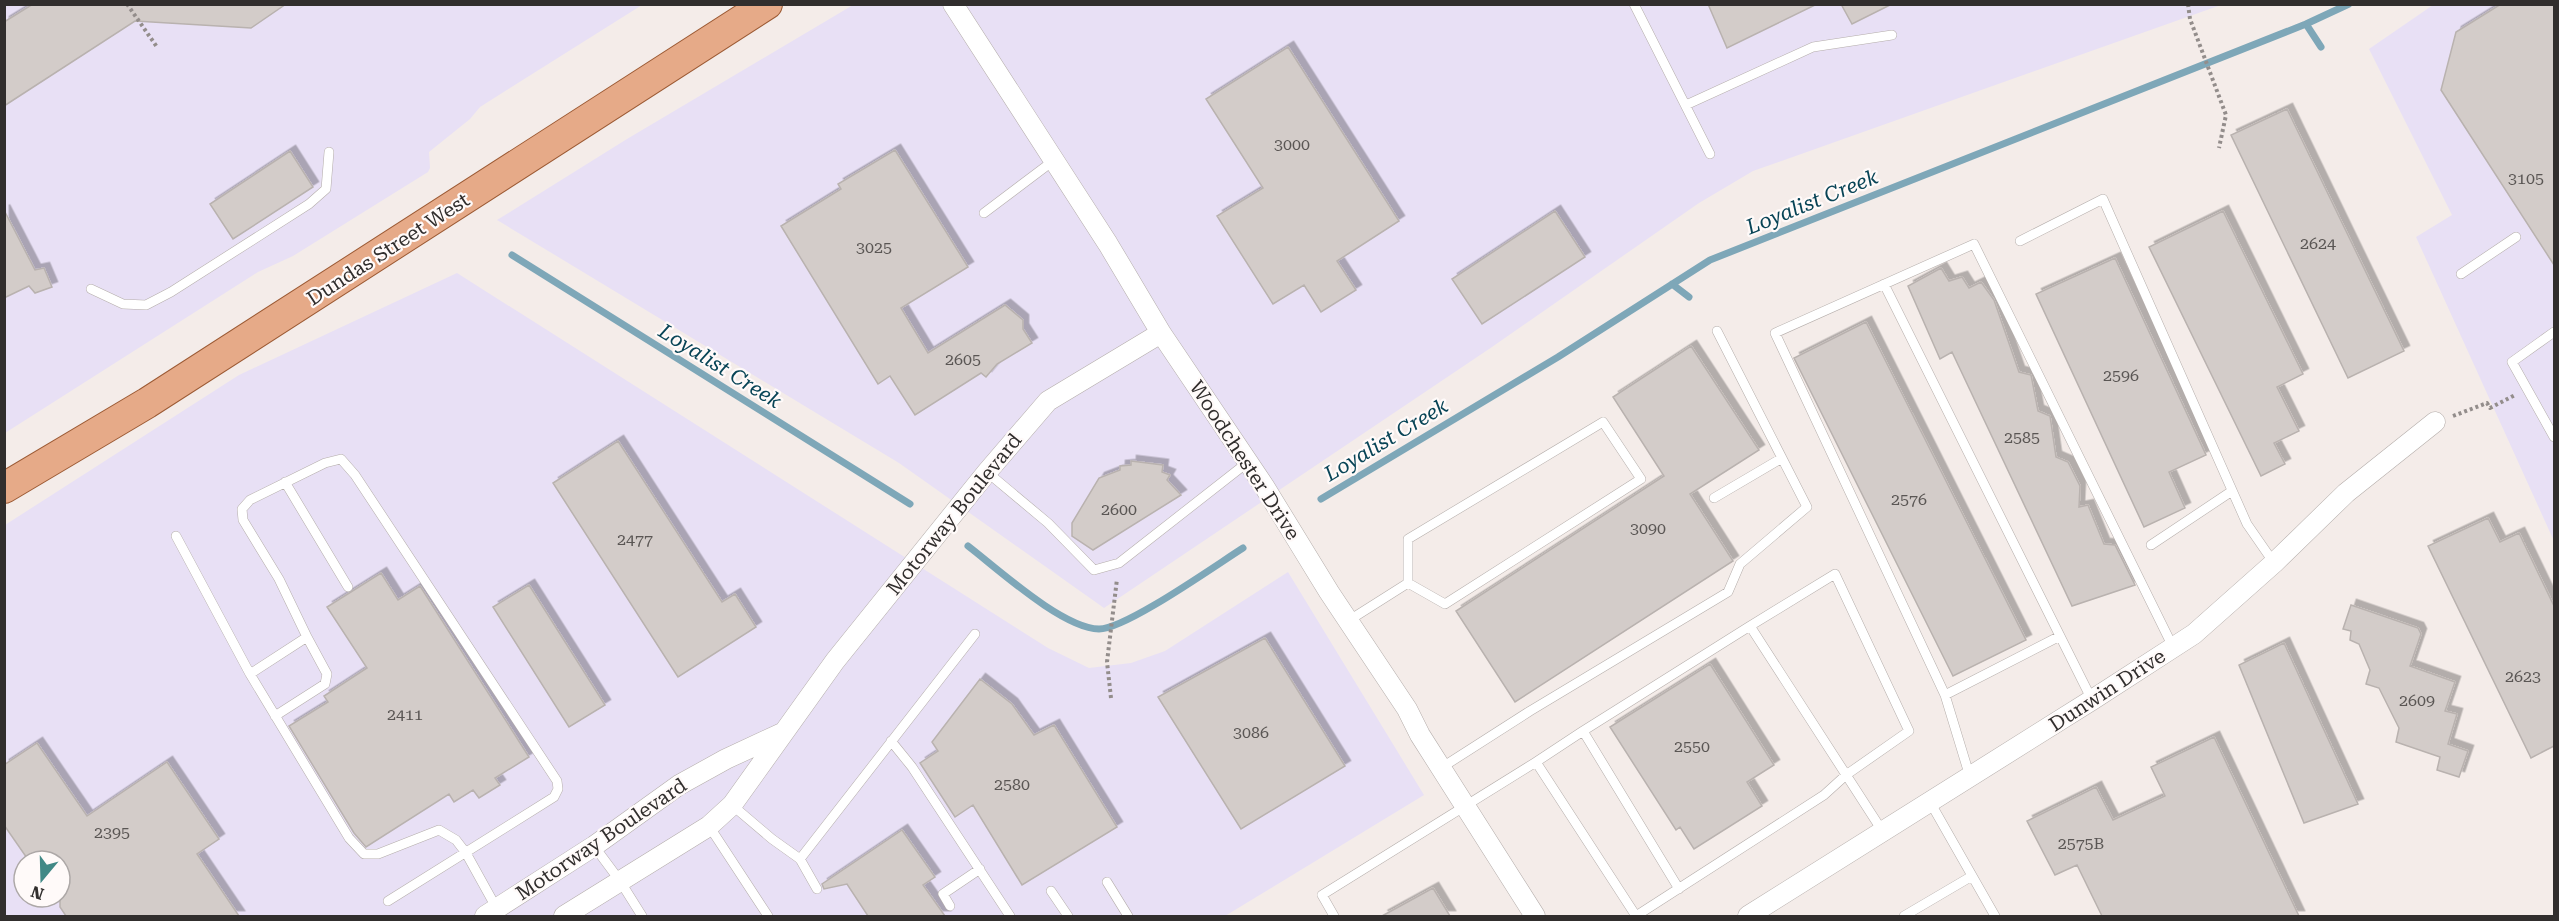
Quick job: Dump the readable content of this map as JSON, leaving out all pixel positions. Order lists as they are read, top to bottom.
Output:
{
  "streets": {
    "main road": ["Dundas Street West"],
    "street": ["Woodchester Drive", "Motorway Boulevard", "Dunwin Drive"]
  },
  "crossings": [
    ["Woodchester Drive", "Motorway Boulevard"]
  ],
  "water": ["Loyalist Creek"],
  "house_numbers": [
    "3000",
    "3105",
    "2624",
    "3025",
    "2605",
    "2596",
    "2585",
    "2576",
    "2600",
    "3090",
    "2477",
    "2623",
    "2609",
    "2411",
    "3086",
    "2550",
    "2580",
    "2395",
    "2575B"
  ],
  "north": "bottom"
}
